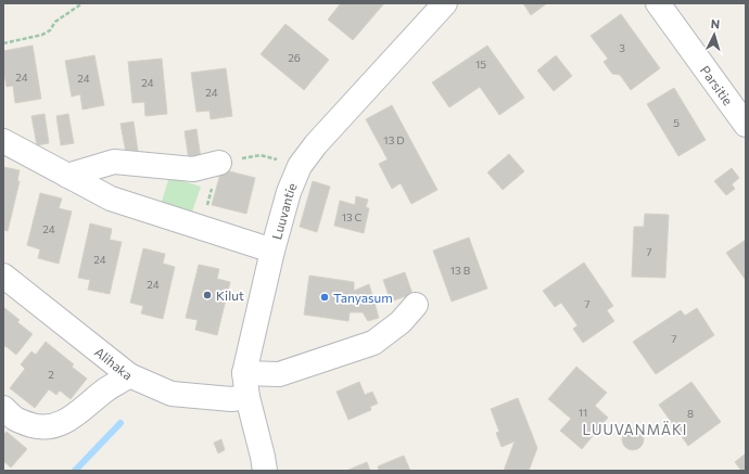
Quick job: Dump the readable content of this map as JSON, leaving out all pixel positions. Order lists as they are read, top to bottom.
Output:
{
  "streets": {
    "street": ["Parsitie", "Luuvantie", "Alihaka"]
  },
  "crossings": [
    ["Luuvantie", "Alihaka"]
  ],
  "districts": ["LUUVANMÄKI"],
  "places": ["Kilut", "Tanyasum"],
  "house_numbers": [
    "3",
    "26",
    "15",
    "24",
    "24",
    "24",
    "24",
    "5",
    "13 D",
    "13 C",
    "24",
    "7",
    "24",
    "13 B",
    "24",
    "7",
    "7",
    "2",
    "11",
    "8"
  ],
  "north": "top"
}
